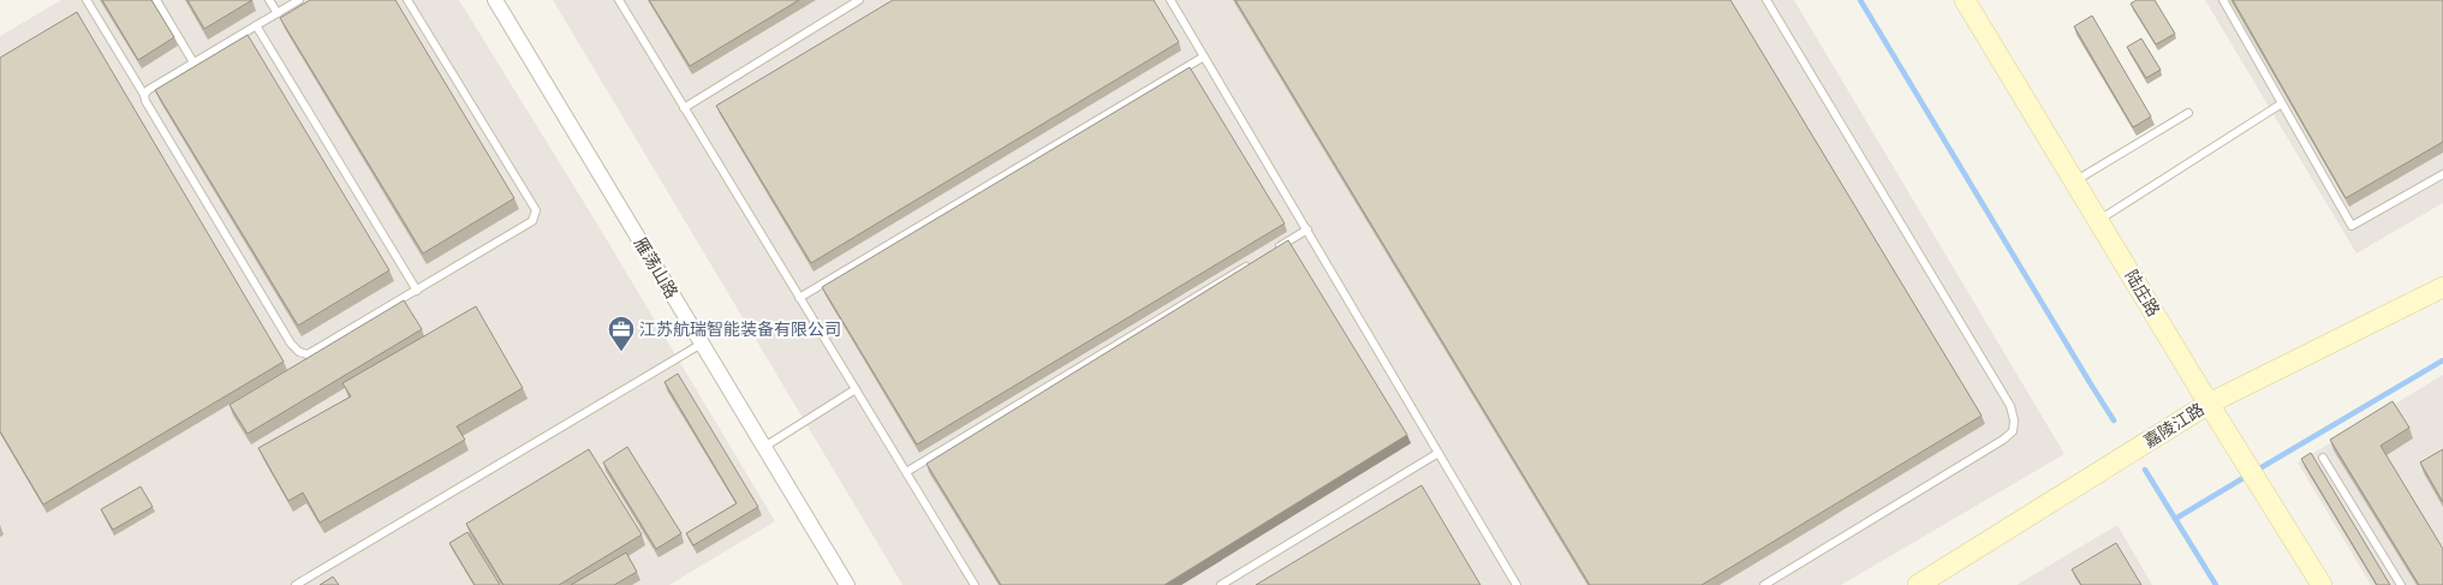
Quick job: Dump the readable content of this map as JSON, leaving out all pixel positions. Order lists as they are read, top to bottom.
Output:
{
  "streets": {
    "street": ["雁荡山路", "陆庄路", "嘉陵江路"]
  },
  "crossings": [
    ["陆庄路", "嘉陵江路"]
  ],
  "places": {
    "office": ["江苏航瑞智能装备有限公司"]
  }
}
